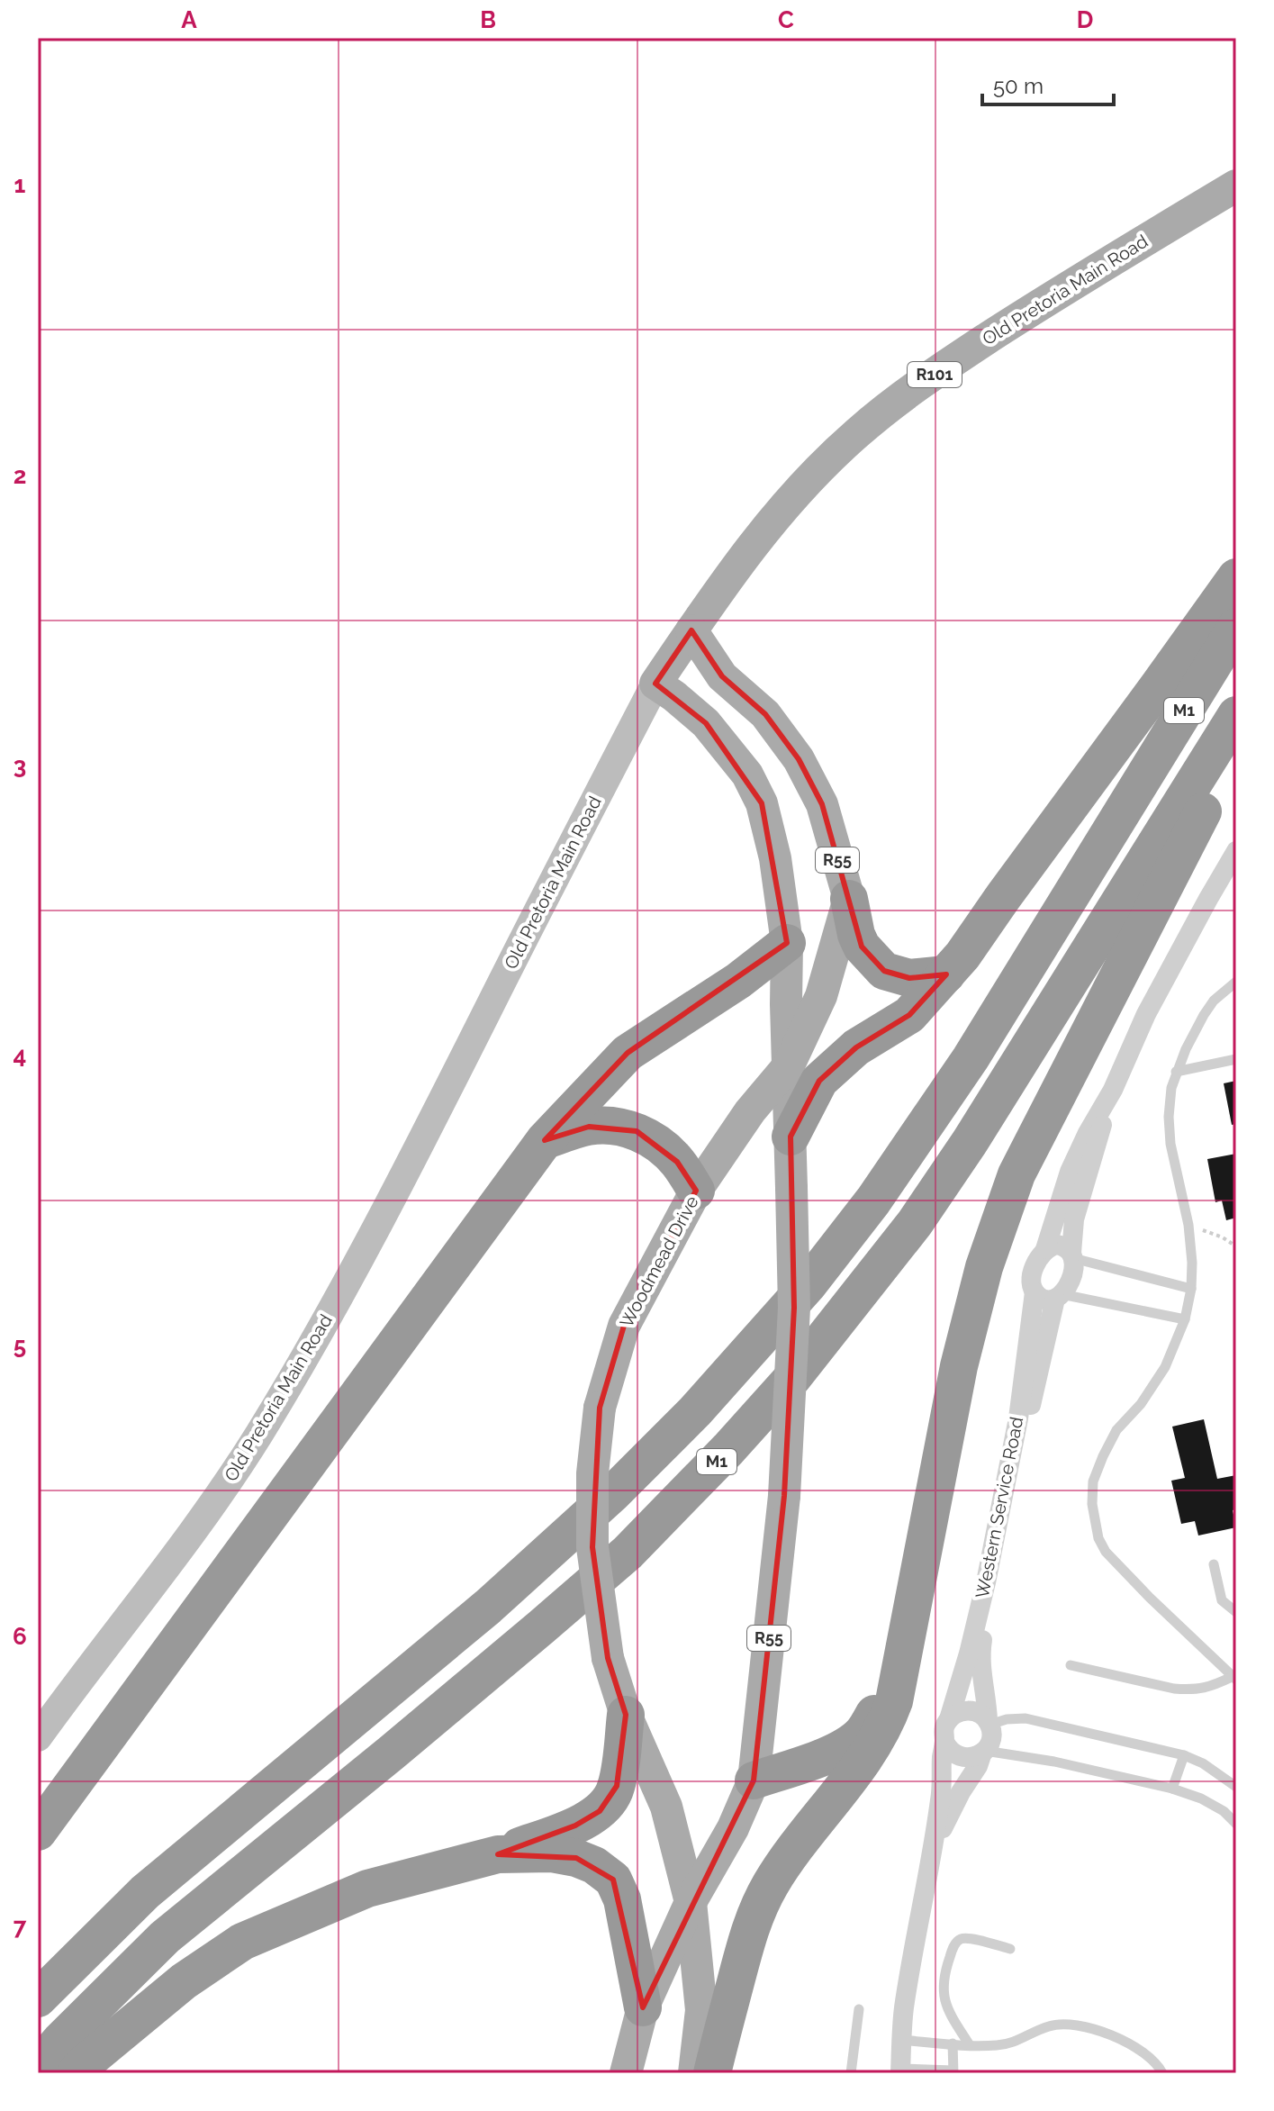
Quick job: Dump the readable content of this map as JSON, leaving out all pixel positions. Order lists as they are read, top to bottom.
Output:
{
  "streets": {
    "highway": ["M1"],
    "main road": [
      "Old Pretoria Main Road",
      "R101",
      "R55",
      "Woodmead Drive"
    ],
    "street": ["Western Service Road"]
  },
  "crossings": [
    ["Old Pretoria Main Road", "R55"],
    ["Old Pretoria Main Road", "Woodmead Drive"],
    ["R55", "Woodmead Drive"]
  ],
  "scale_bar": "50 m",
  "grid": {
    "columns": [
      "A",
      "B",
      "C",
      "D"
    ],
    "rows": [
      "1",
      "2",
      "3",
      "4",
      "5",
      "6",
      "7"
    ]
  }
}
